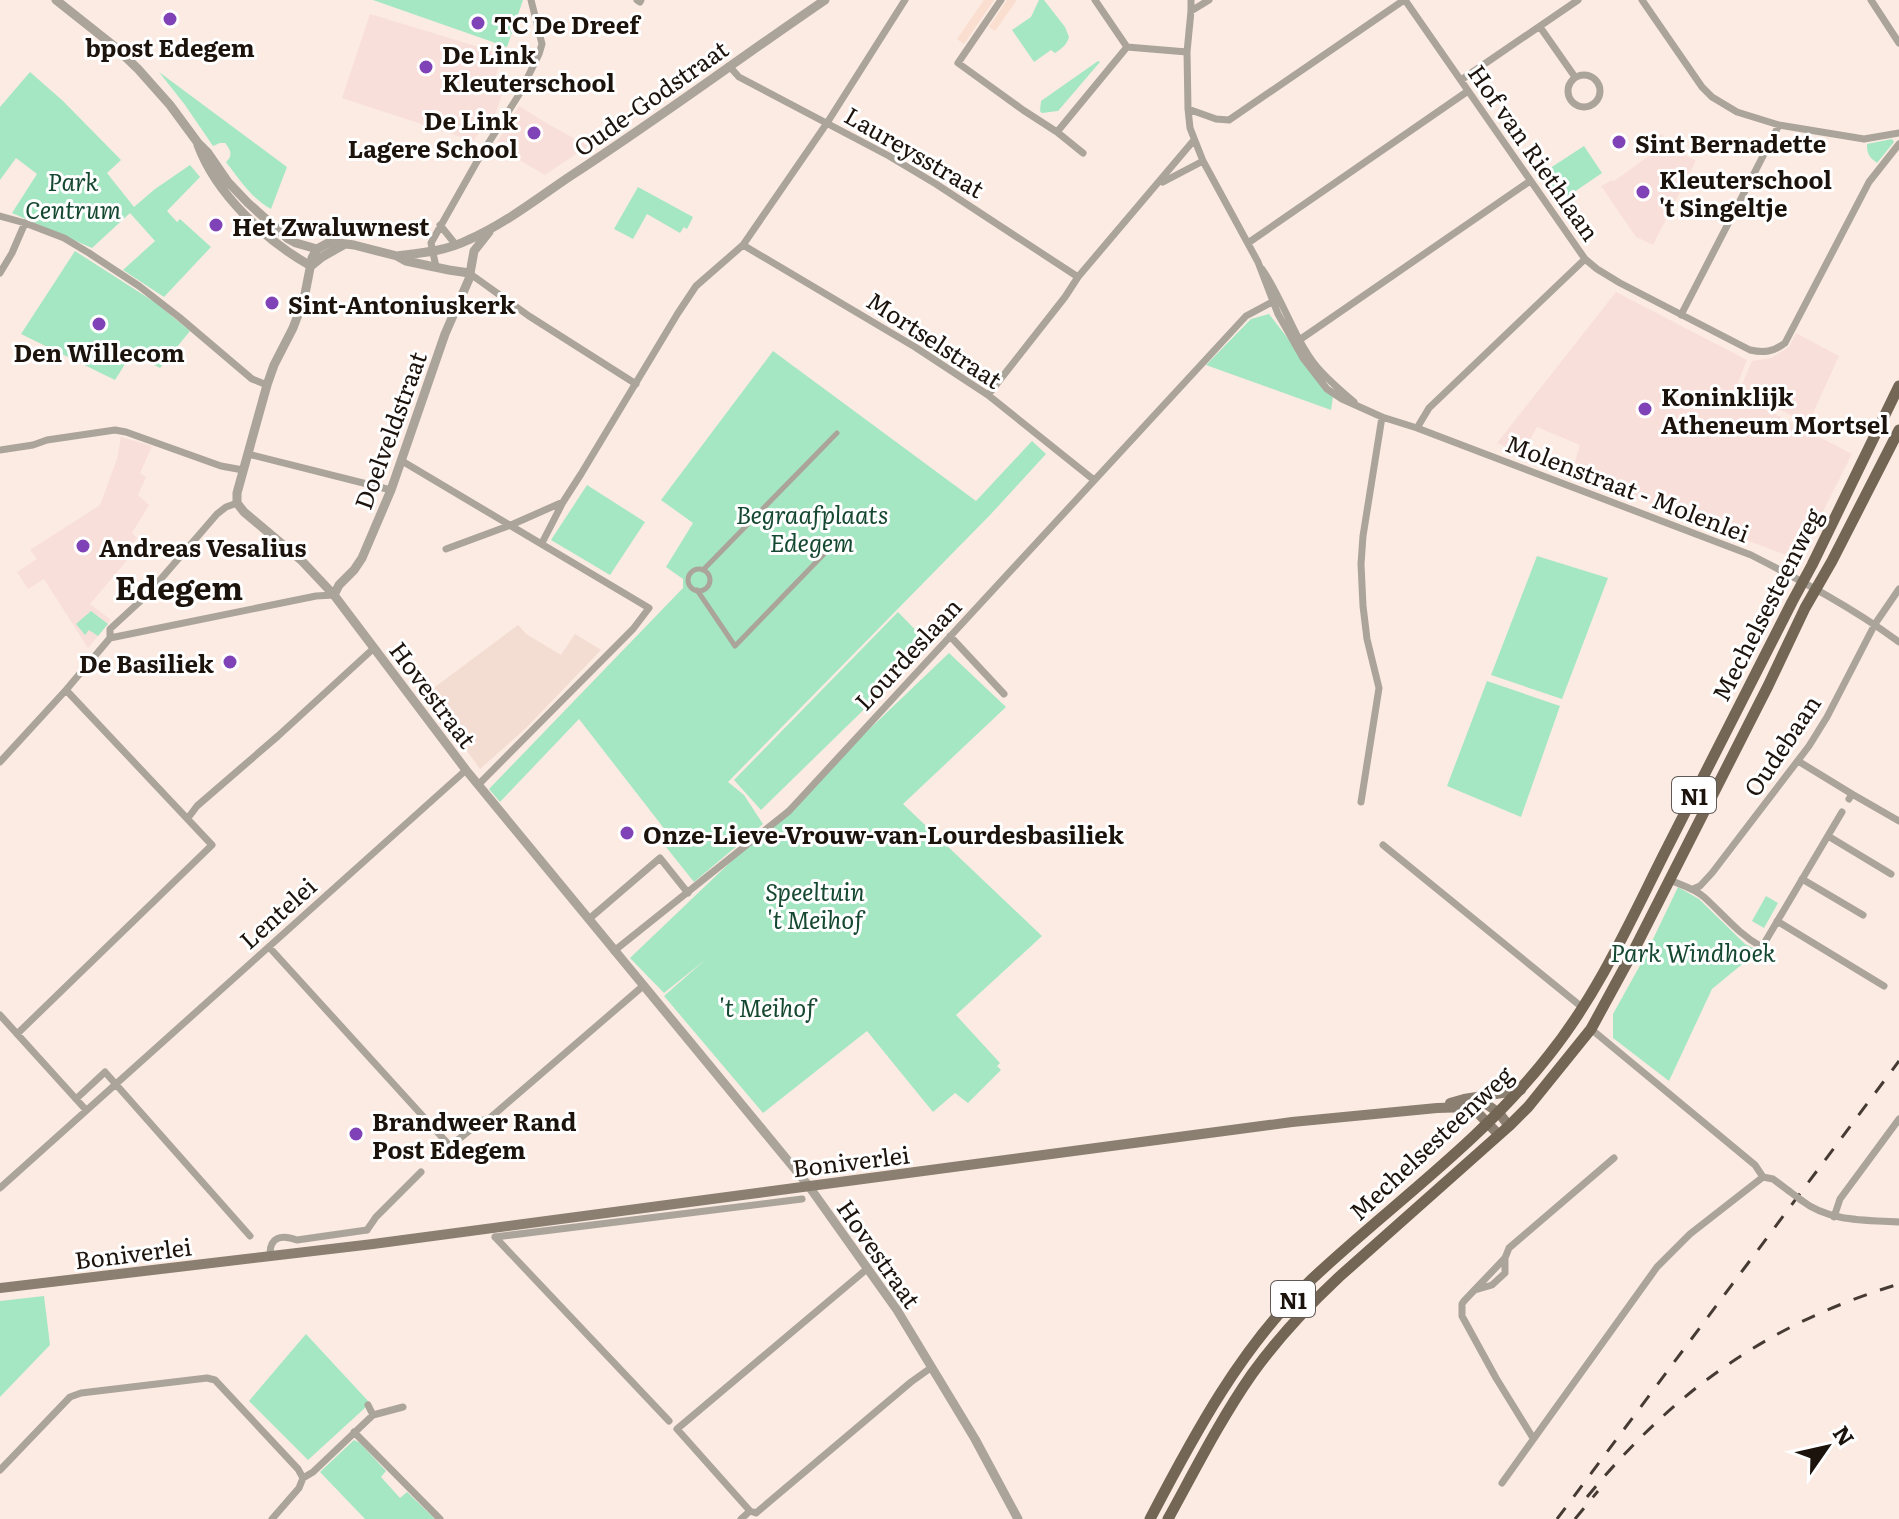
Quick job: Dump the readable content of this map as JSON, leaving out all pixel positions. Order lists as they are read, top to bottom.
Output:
{
  "streets": {
    "main road": ["Mechelsesteenweg", "N1", "Boniverlei"],
    "street": [
      "Oude-Godstraat",
      "Laureysstraat",
      "Hof van Riethlaan",
      "Mortselstraat",
      "Doelveldstraat",
      "Molenstraat - Molenlei",
      "Lourdeslaan",
      "Hovestraat",
      "Oudebaan",
      "Lentelei"
    ]
  },
  "crossings": [
    ["Oude-Godstraat", "Laureysstraat"],
    ["Oude-Godstraat", "Doelveldstraat"],
    ["Mortselstraat", "Lourdeslaan"],
    ["Doelveldstraat", "Hovestraat"],
    ["Molenstraat - Molenlei", "Mechelsesteenweg"],
    ["Molenstraat - Molenlei", "Oudebaan"],
    ["Mechelsesteenweg", "Boniverlei"],
    ["Lourdeslaan", "Hovestraat"],
    ["Hovestraat", "Lentelei"],
    ["Hovestraat", "Boniverlei"]
  ],
  "districts": ["Edegem"],
  "parks": [
    "Park Centrum",
    "Begraafplaats Edegem",
    "Speeltuin 't Meihof",
    "Park Windhoek",
    "'t Meihof"
  ],
  "places": [
    "bpost Edegem",
    "TC De Dreef",
    "De Link Kleuterschool",
    "De Link Lagere School",
    "Sint Bernadette",
    "Kleuterschool 't Singeltje",
    "Het Zwaluwnest",
    "Sint-Antoniuskerk",
    "Den Willecom",
    "Koninklijk Atheneum Mortsel",
    "Andreas Vesalius",
    "De Basiliek",
    "Onze-Lieve-Vrouw-van-Lourdesbasiliek",
    "Brandweer Rand Post Edegem"
  ],
  "north": "top right"
}
